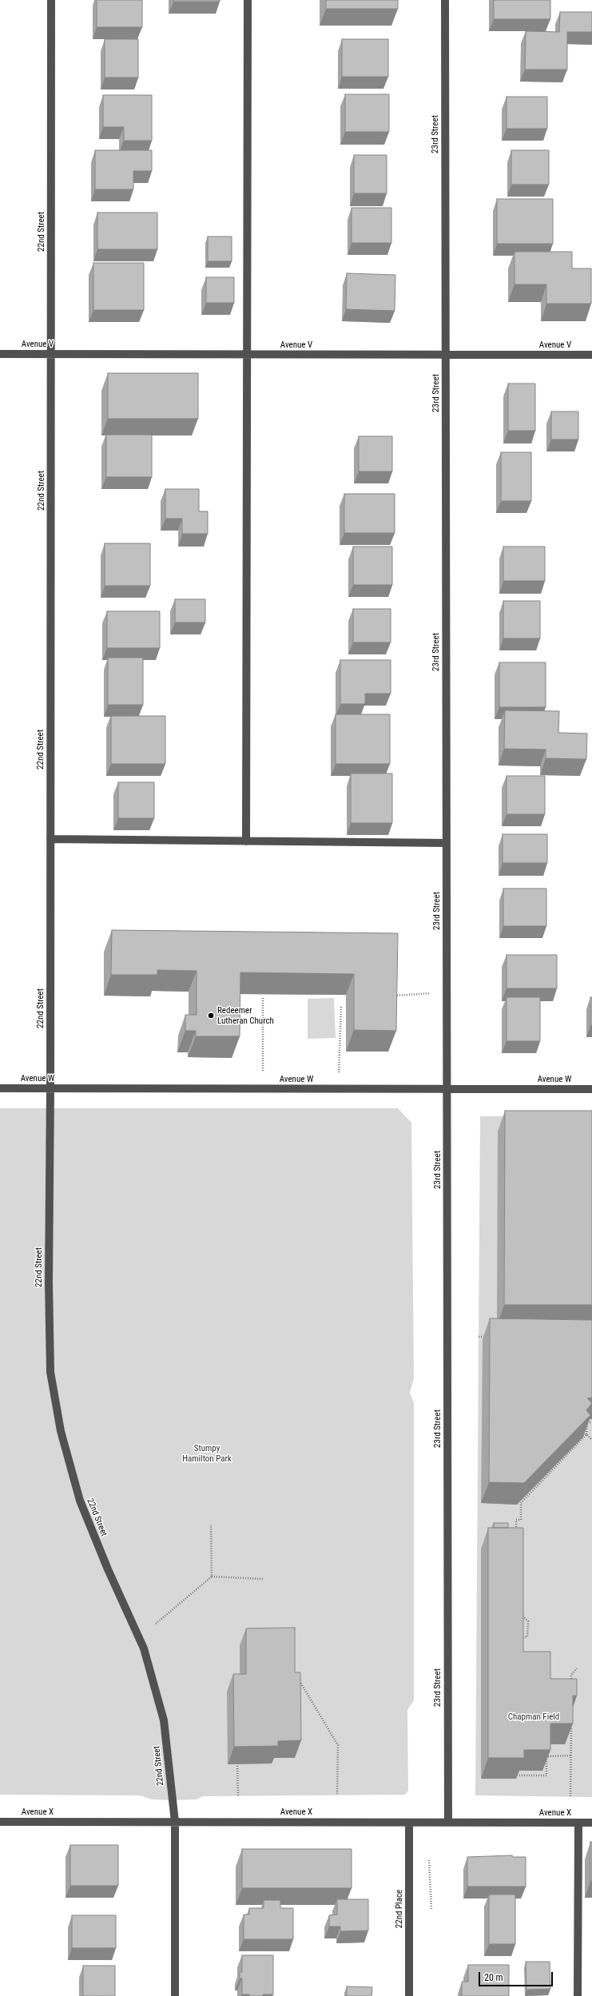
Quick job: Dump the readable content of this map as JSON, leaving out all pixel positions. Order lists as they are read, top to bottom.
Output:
{
  "streets": {
    "street": [
      "23rd Street",
      "22nd Street",
      "Avenue V",
      "Avenue W",
      "Avenue X",
      "22nd Place"
    ]
  },
  "crossings": [
    ["23rd Street", "Avenue V"],
    ["23rd Street", "Avenue W"],
    ["23rd Street", "Avenue X"],
    ["22nd Street", "Avenue V"],
    ["22nd Street", "Avenue W"],
    ["22nd Street", "Avenue X"],
    ["Avenue X", "22nd Place"]
  ],
  "parks": ["Stumpy Hamilton Park", "Chapman Field"],
  "places": ["Redeemer Lutheran Church"],
  "scale_bar": "20 m"
}
